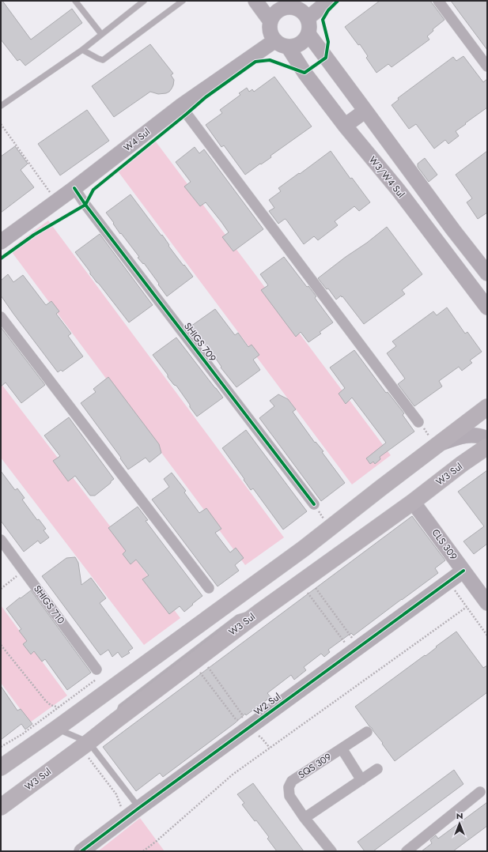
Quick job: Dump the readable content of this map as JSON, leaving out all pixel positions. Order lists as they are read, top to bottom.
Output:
{
  "streets": {
    "main road": [
      "W4 Sul",
      "W3/W4 Sul",
      "W3 Sul",
      "CLS 309",
      "W2 Sul"
    ],
    "street": ["SHIGS 709", "SHIGS 710", "SQS 309"]
  },
  "crossings": [
    ["W4 Sul", "W3/W4 Sul"],
    ["W4 Sul", "SHIGS 709"],
    ["W3 Sul", "CLS 309"],
    ["CLS 309", "W2 Sul"]
  ],
  "north": "top"
}
